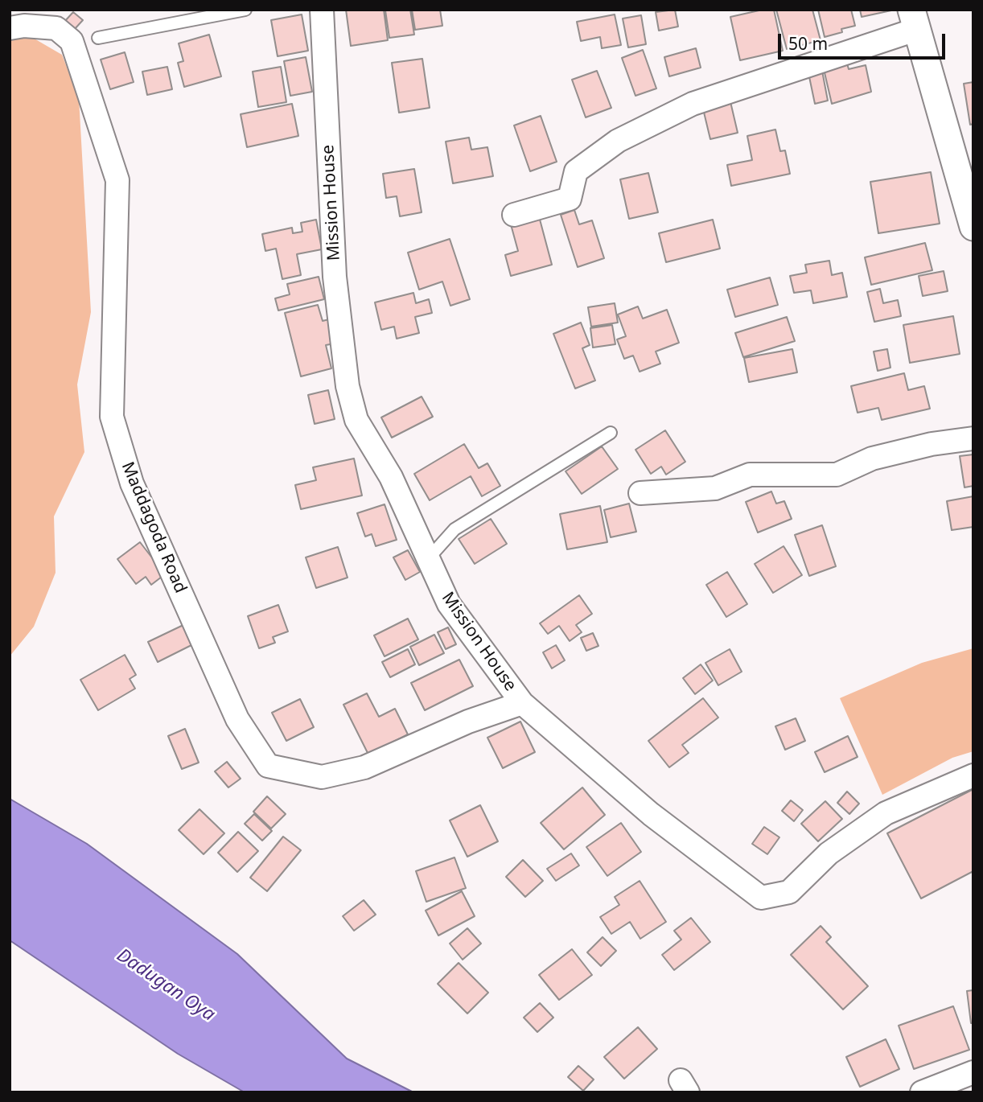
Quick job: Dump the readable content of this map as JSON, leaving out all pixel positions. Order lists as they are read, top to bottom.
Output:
{
  "streets": {
    "street": ["Mission House", "Maddagoda Road"]
  },
  "crossings": [
    ["Mission House", "Maddagoda Road"]
  ],
  "water": ["Dadugan Oya"],
  "scale_bar": "50 m"
}
